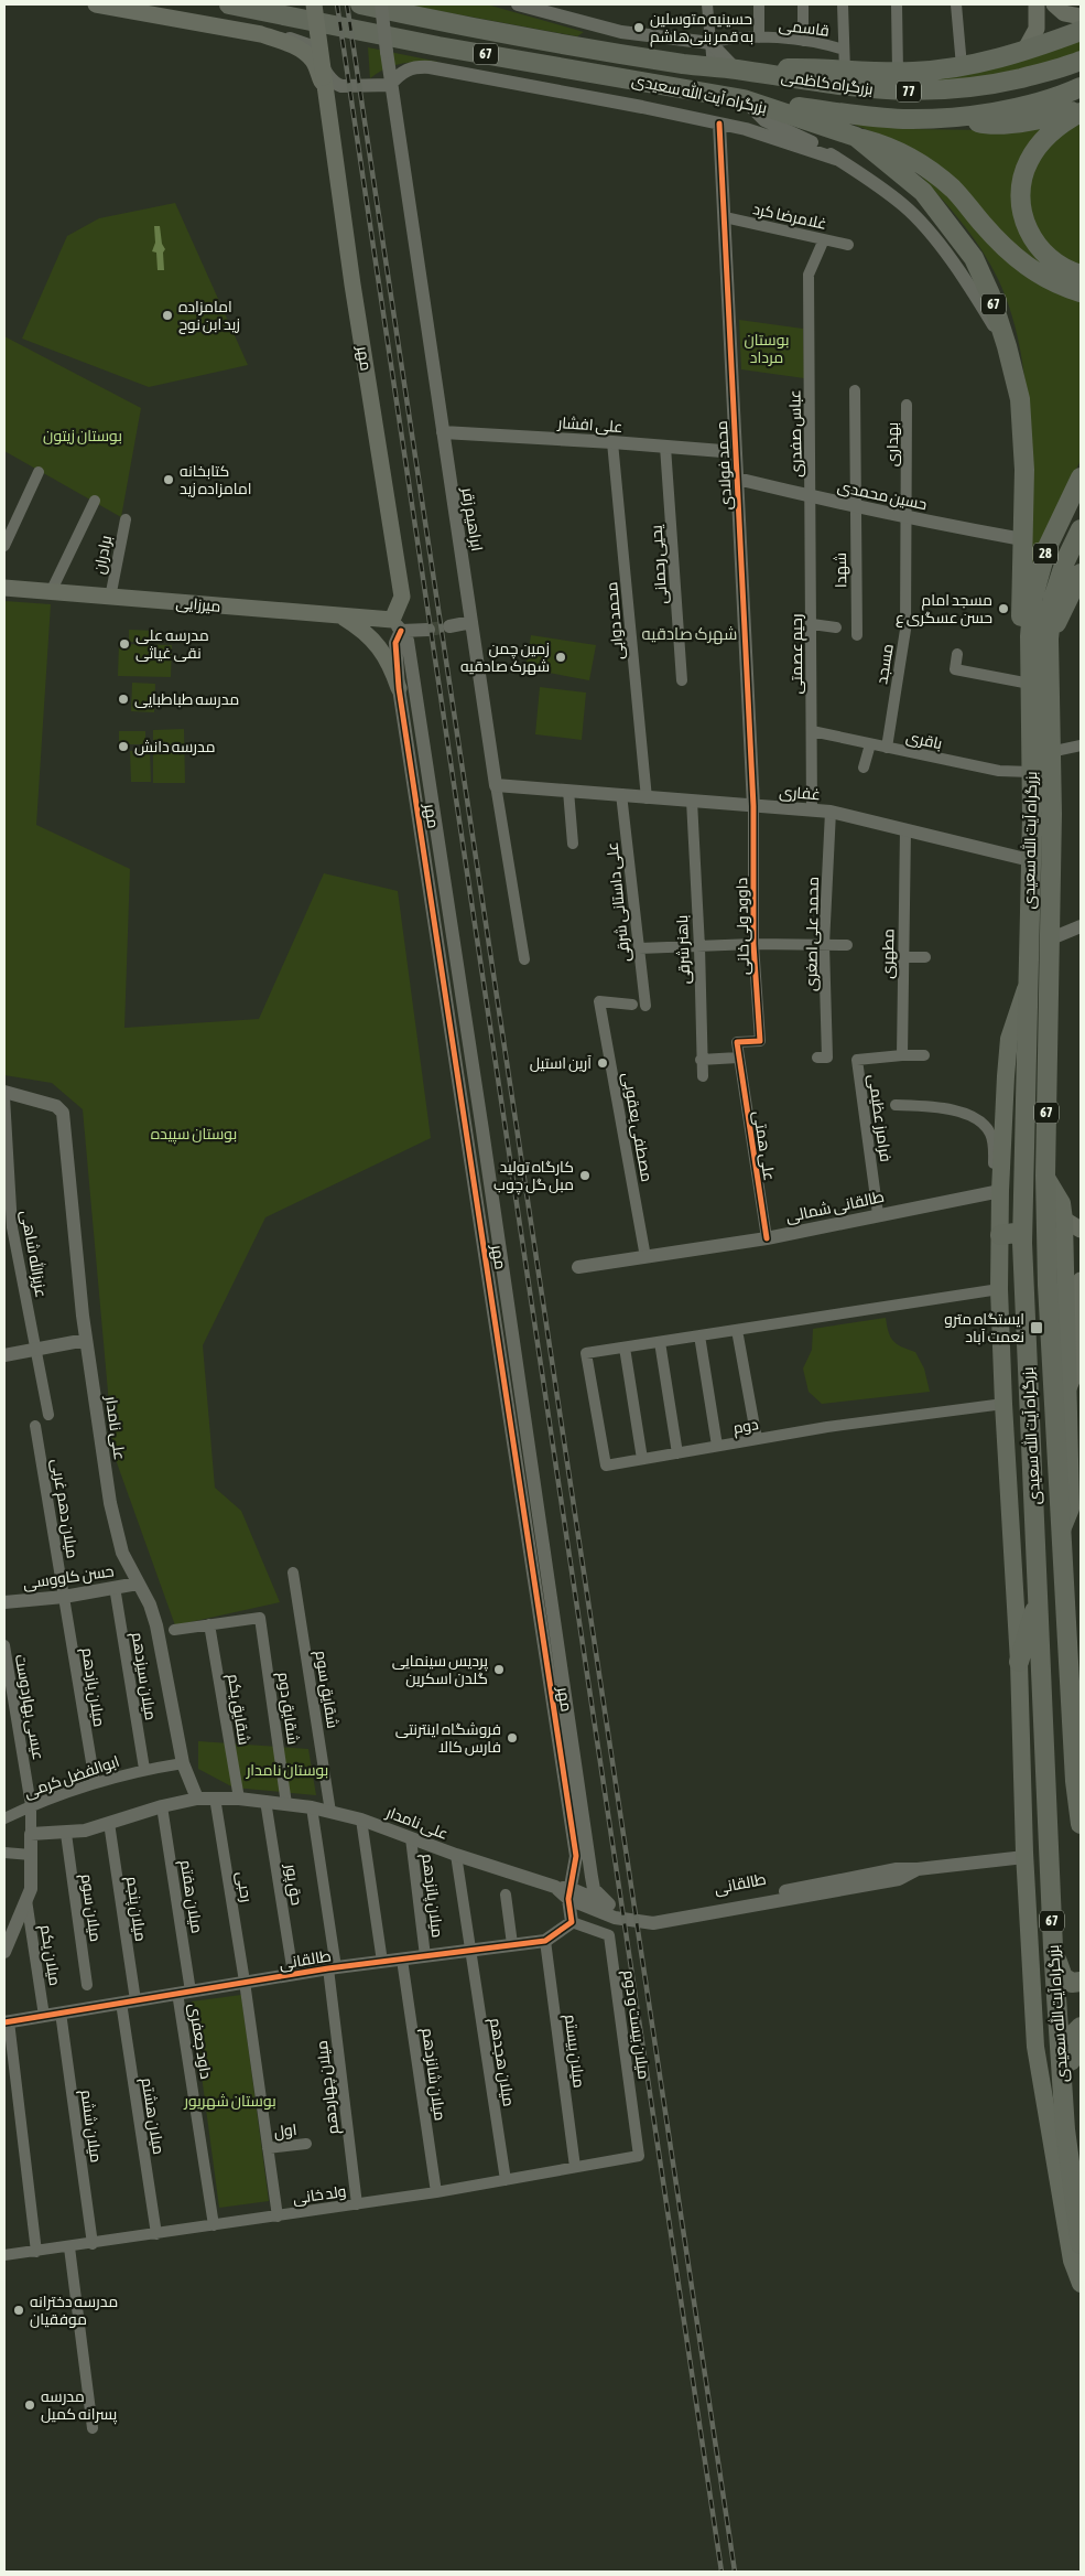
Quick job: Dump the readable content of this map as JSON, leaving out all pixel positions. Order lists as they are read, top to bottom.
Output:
{
  "streets": {
    "highway": [
      "67",
      "بزرگراه کاظمی",
      "77",
      "بزرگراه آیت الله سعیدی",
      "28"
    ],
    "main road": ["مهر", "میرزایی"],
    "street": [
      "قاسمی",
      "غلامرضا کرد",
      "علی افشار",
      "عباس صفدری",
      "بهداری",
      "محمد فولادی",
      "حسین محمدی",
      "ابراهیم زقر",
      "برادران",
      "یحیی رحمانی",
      "شهدا",
      "محمد دوابی",
      "رحیم عصمتی",
      "مسجد",
      "باقری",
      "غفاری",
      "علی داستانی شرقی",
      "داوود ولی خانی",
      "محمد علی اصغری",
      "باهنر شرقی",
      "مطهری",
      "فرامرز عظیمی",
      "مصطفی یعقوبی",
      "علی همتی",
      "طالقانی شمالی",
      "عزیزالله شاهی",
      "دوم",
      "علی نامدار",
      "میلان دهم غربی",
      "حسن کاووسی",
      "میلان سیزدهم",
      "میلان یازدهم",
      "شقایق سوم",
      "عیسی بهاردوست",
      "شقایق دوم",
      "شقایق یکم",
      "ابوالفضل کرمی",
      "طالقانی",
      "حق پور",
      "رحبی",
      "میلان پانزدهم",
      "میلان هفتم",
      "میلان سوم",
      "میلان پنجم",
      "میلان یکم",
      "میلان بیست و دوم",
      "داود جعفری",
      "میلان بیستم",
      "میلان هجدهم",
      "میلان شانزدهم",
      "میلان چهاردهم",
      "میلان هشتم",
      "میلان ششم",
      "اول",
      "ولد خانی"
    ]
  },
  "crossings": [
    ["بزرگراه کاظمی", "بزرگراه آیت الله سعیدی"],
    ["بزرگراه آیت الله سعیدی", "حسین محمدی"],
    ["بزرگراه آیت الله سعیدی", "28"],
    ["بزرگراه آیت الله سعیدی", "باقری"],
    ["بزرگراه آیت الله سعیدی", "غفاری"],
    ["غلامرضا کرد", "عباس صفدری"],
    ["غلامرضا کرد", "محمد فولادی"],
    ["مهر", "میرزایی"],
    ["مهر", "طالقانی"],
    ["علی افشار", "محمد فولادی"],
    ["علی افشار", "ابراهیم زقر"],
    ["علی افشار", "یحیی رحمانی"],
    ["علی افشار", "محمد دوابی"],
    ["عباس صفدری", "حسین محمدی"],
    ["عباس صفدری", "رحیم عصمتی"],
    ["بهداری", "حسین محمدی"],
    ["بهداری", "مسجد"],
    ["محمد فولادی", "حسین محمدی"],
    ["محمد فولادی", "غفاری"],
    ["محمد فولادی", "داوود ولی خانی"],
    ["حسین محمدی", "شهدا"],
    ["حسین محمدی", "رحیم عصمتی"],
    ["حسین محمدی", "مسجد"],
    ["ابراهیم زقر", "غفاری"],
    ["برادران", "میرزایی"],
    ["محمد دوابی", "غفاری"],
    ["رحیم عصمتی", "باقری"],
    ["رحیم عصمتی", "غفاری"],
    ["مسجد", "باقری"],
    ["غفاری", "علی داستانی شرقی"],
    ["غفاری", "داوود ولی خانی"],
    ["غفاری", "محمد علی اصغری"],
    ["غفاری", "باهنر شرقی"],
    ["غفاری", "مطهری"],
    ["داوود ولی خانی", "علی همتی"],
    ["مطهری", "فرامرز عظیمی"],
    ["فرامرز عظیمی", "طالقانی شمالی"],
    ["مصطفی یعقوبی", "طالقانی شمالی"],
    ["علی همتی", "طالقانی شمالی"],
    ["علی نامدار", "حسن کاووسی"],
    ["علی نامدار", "شقایق سوم"],
    ["علی نامدار", "عیسی بهاردوست"],
    ["علی نامدار", "شقایق دوم"],
    ["علی نامدار", "شقایق یکم"],
    ["علی نامدار", "ابوالفضل کرمی"],
    ["علی نامدار", "طالقانی"],
    ["علی نامدار", "حق پور"],
    ["علی نامدار", "رحبی"],
    ["علی نامدار", "میلان پانزدهم"],
    ["علی نامدار", "میلان هفتم"],
    ["علی نامدار", "میلان سوم"],
    ["علی نامدار", "میلان پنجم"],
    ["علی نامدار", "میلان هجدهم"],
    ["میلان دهم غربی", "حسن کاووسی"],
    ["میلان دهم غربی", "میلان یازدهم"],
    ["حسن کاووسی", "میلان سیزدهم"],
    ["حسن کاووسی", "میلان یازدهم"],
    ["میلان سیزدهم", "ابوالفضل کرمی"],
    ["میلان یازدهم", "ابوالفضل کرمی"],
    ["عیسی بهاردوست", "ابوالفضل کرمی"],
    ["شقایق دوم", "شقایق یکم"],
    ["طالقانی", "حق پور"],
    ["طالقانی", "رحبی"],
    ["طالقانی", "میلان پانزدهم"],
    ["طالقانی", "میلان هفتم"],
    ["طالقانی", "میلان پنجم"],
    ["طالقانی", "میلان یکم"],
    ["طالقانی", "میلان بیست و دوم"],
    ["طالقانی", "داود جعفری"],
    ["طالقانی", "میلان بیستم"],
    ["طالقانی", "میلان هجدهم"],
    ["طالقانی", "میلان شانزدهم"],
    ["طالقانی", "میلان چهاردهم"],
    ["طالقانی", "میلان هشتم"],
    ["طالقانی", "میلان ششم"],
    ["رحبی", "اول"],
    ["رحبی", "ولد خانی"],
    ["میلان هفتم", "داود جعفری"],
    ["میلان بیست و دوم", "ولد خانی"],
    ["داود جعفری", "ولد خانی"],
    ["میلان بیستم", "ولد خانی"],
    ["میلان هجدهم", "ولد خانی"],
    ["میلان شانزدهم", "ولد خانی"],
    ["میلان چهاردهم", "ولد خانی"],
    ["میلان هشتم", "ولد خانی"],
    ["میلان ششم", "ولد خانی"]
  ],
  "districts": ["شهرک صادقیه"],
  "parks": [
    "بوستان مرداد",
    "بوستان زیتون",
    "بوستان سپیده",
    "بوستان نامدار",
    "بوستان شهریور"
  ],
  "places": {
    "other": [
      "حسینیه متوسلین به قمر بنی‌هاشم",
      "امامزاده زید ابن نوح",
      "کتابخانه امامزاده زید",
      "مسجد امام حسن عسگری ع",
      "مدرسه علی نقی غیاثی",
      "زمین چمن شهرک صادقیه",
      "مدرسه طباطبایی",
      "مدرسه دانش",
      "آرین استیل",
      "کارگاه تولید مبل گل چوب",
      "پردیس سینمایی گلدن اسکرین",
      "فروشگاه اینترنتی فارس کالا",
      "مدرسه دخترانه موفقیان",
      "مدرسه پسرانه کمیل"
    ],
    "transit": ["ایستگاه مترو نعمت آباد"]
  }
}
